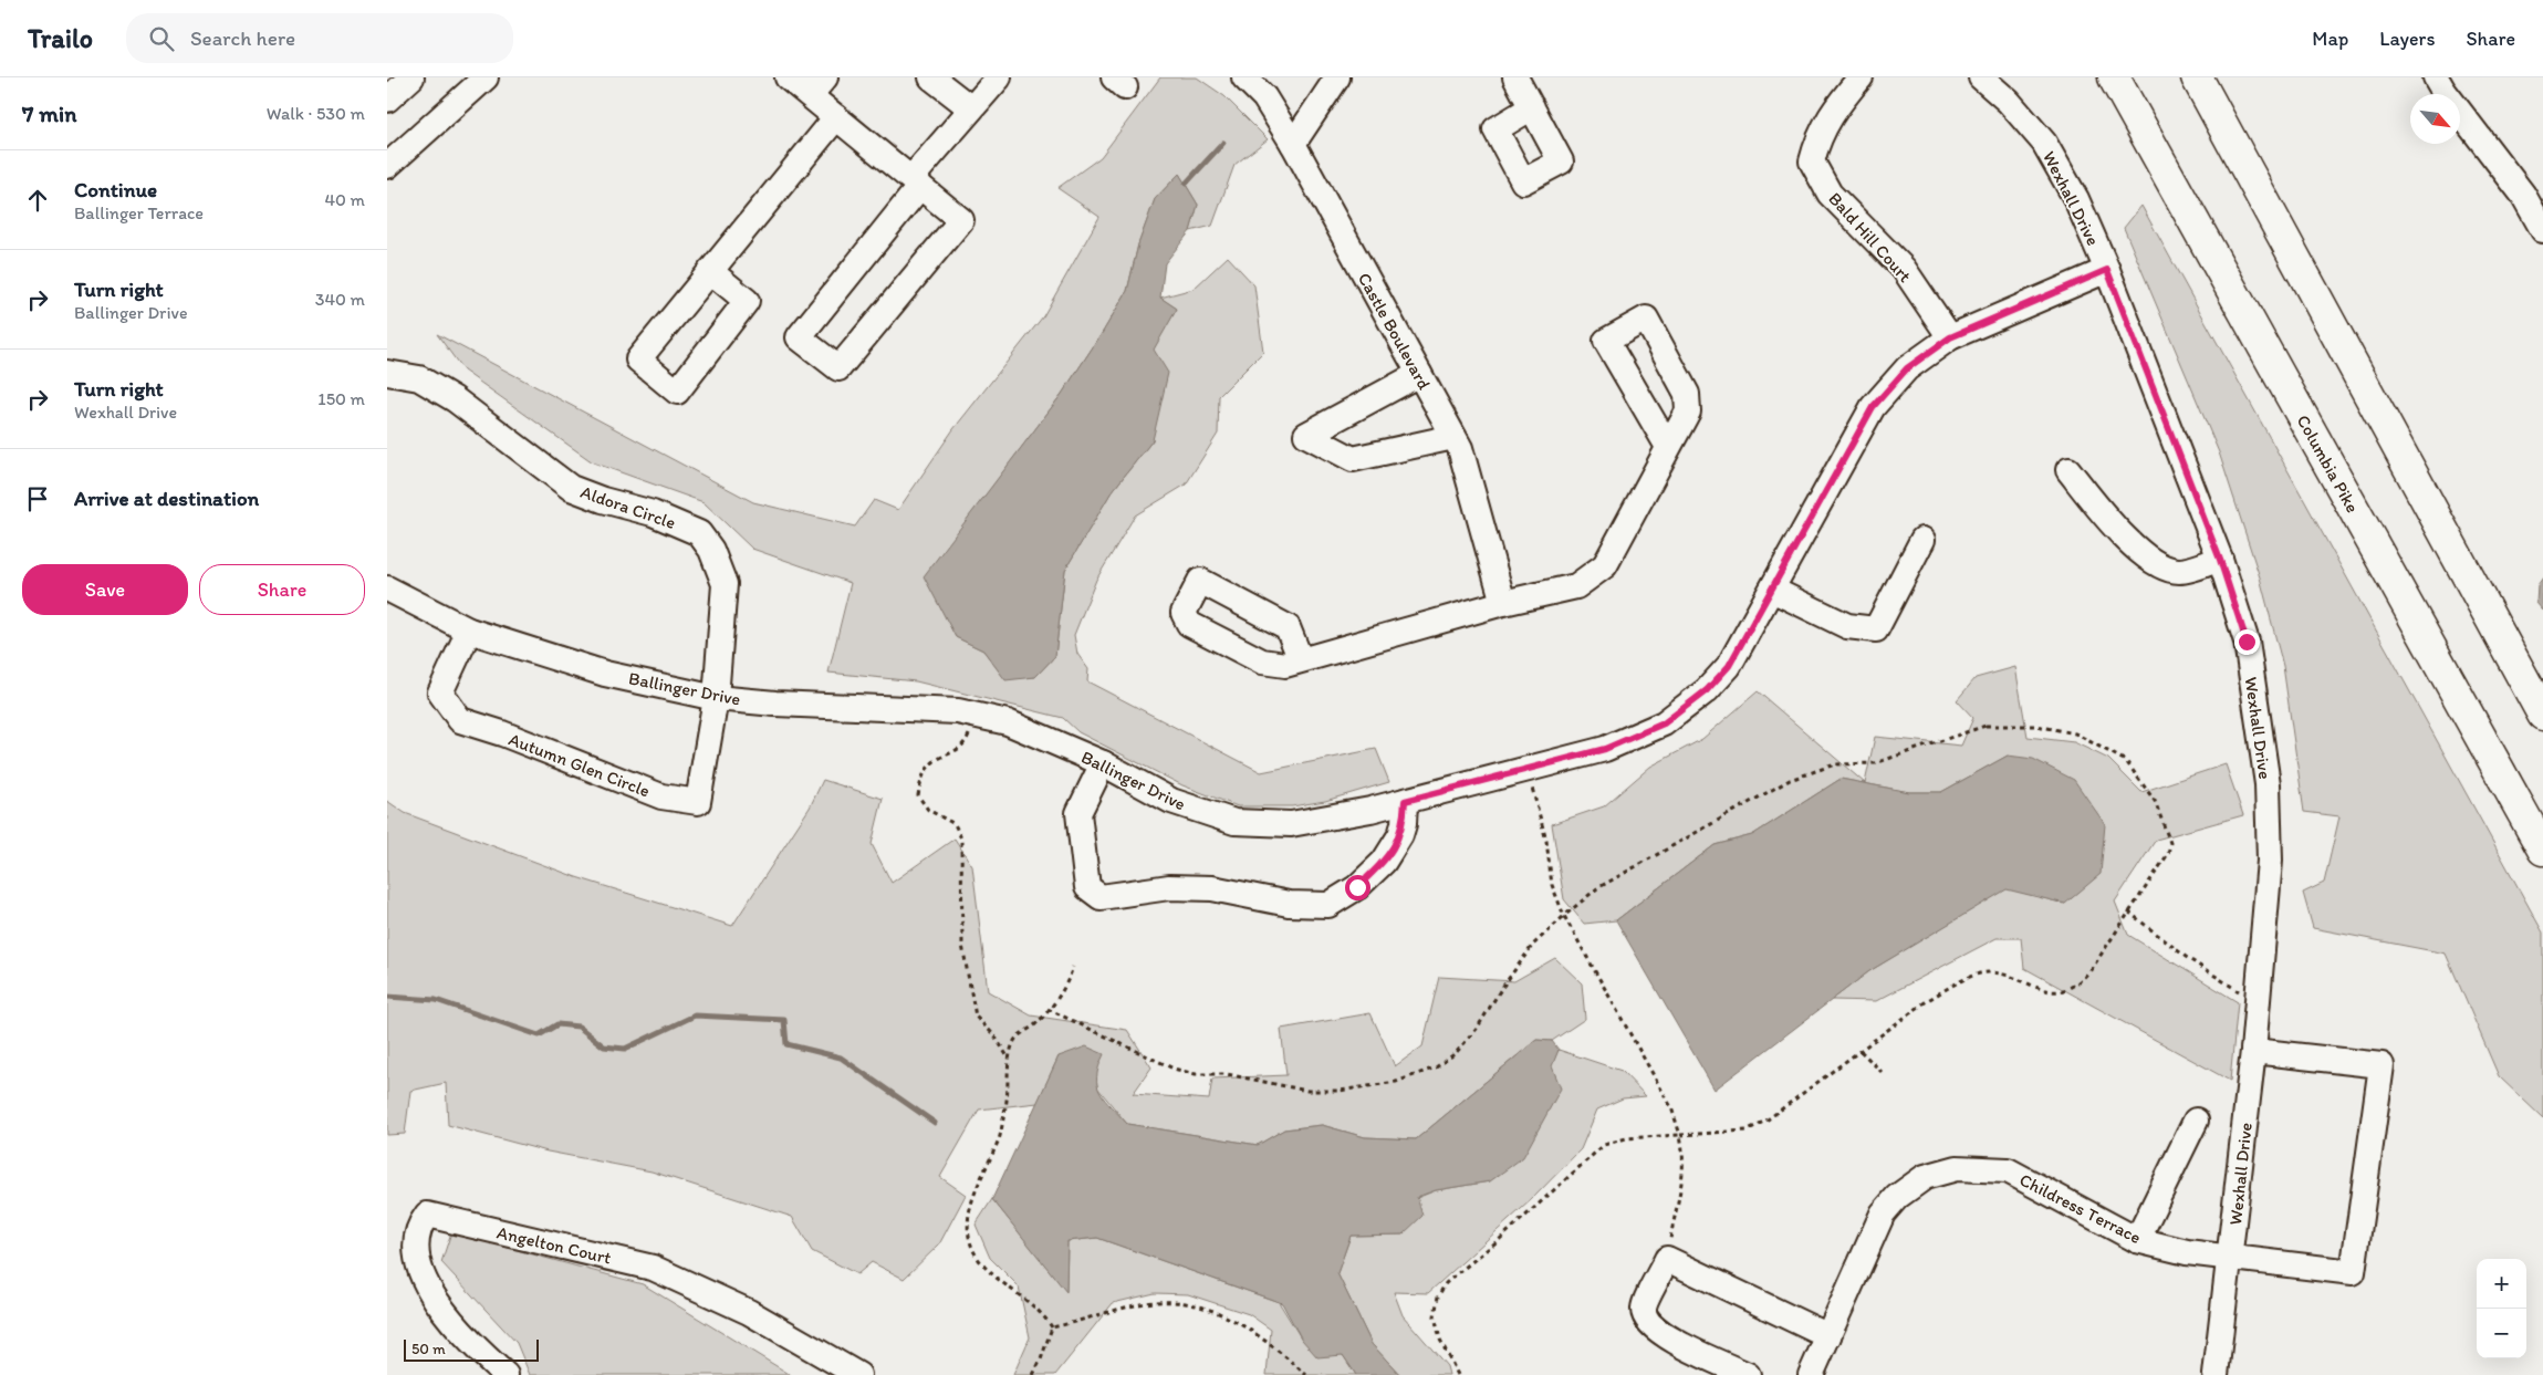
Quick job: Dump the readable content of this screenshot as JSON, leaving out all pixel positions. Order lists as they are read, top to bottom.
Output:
{
  "streets": {
    "highway": ["Columbia Pike"],
    "street": [
      "Wexhall Drive",
      "Bald Hill Court",
      "Castle Boulevard",
      "Aldora Circle",
      "Ballinger Drive",
      "Autumn Glen Circle",
      "Childress Terrace",
      "Angelton Court"
    ]
  },
  "crossings": [
    ["Wexhall Drive", "Ballinger Drive"],
    ["Wexhall Drive", "Childress Terrace"],
    ["Bald Hill Court", "Ballinger Drive"],
    ["Aldora Circle", "Ballinger Drive"],
    ["Aldora Circle", "Autumn Glen Circle"],
    ["Ballinger Drive", "Autumn Glen Circle"]
  ],
  "scale_bar": "50 m",
  "north": "bottom right",
  "page": {
    "header": "Trailo",
    "search": "Search here",
    "nav": ["Map", "Layers", "Share"],
    "heading": ["7 min", "Walk · 530 m"],
    "list": [
      ["Continue", "Ballinger Terrace", "40 m"],
      ["Turn right", "Ballinger Drive", "340 m"],
      ["Turn right", "Wexhall Drive", "150 m"],
      "Arrive at destination"
    ],
    "buttons": ["Save", "Share"],
    "map_buttons": ["+", "−"],
    "scale": "50 m"
  }
}
